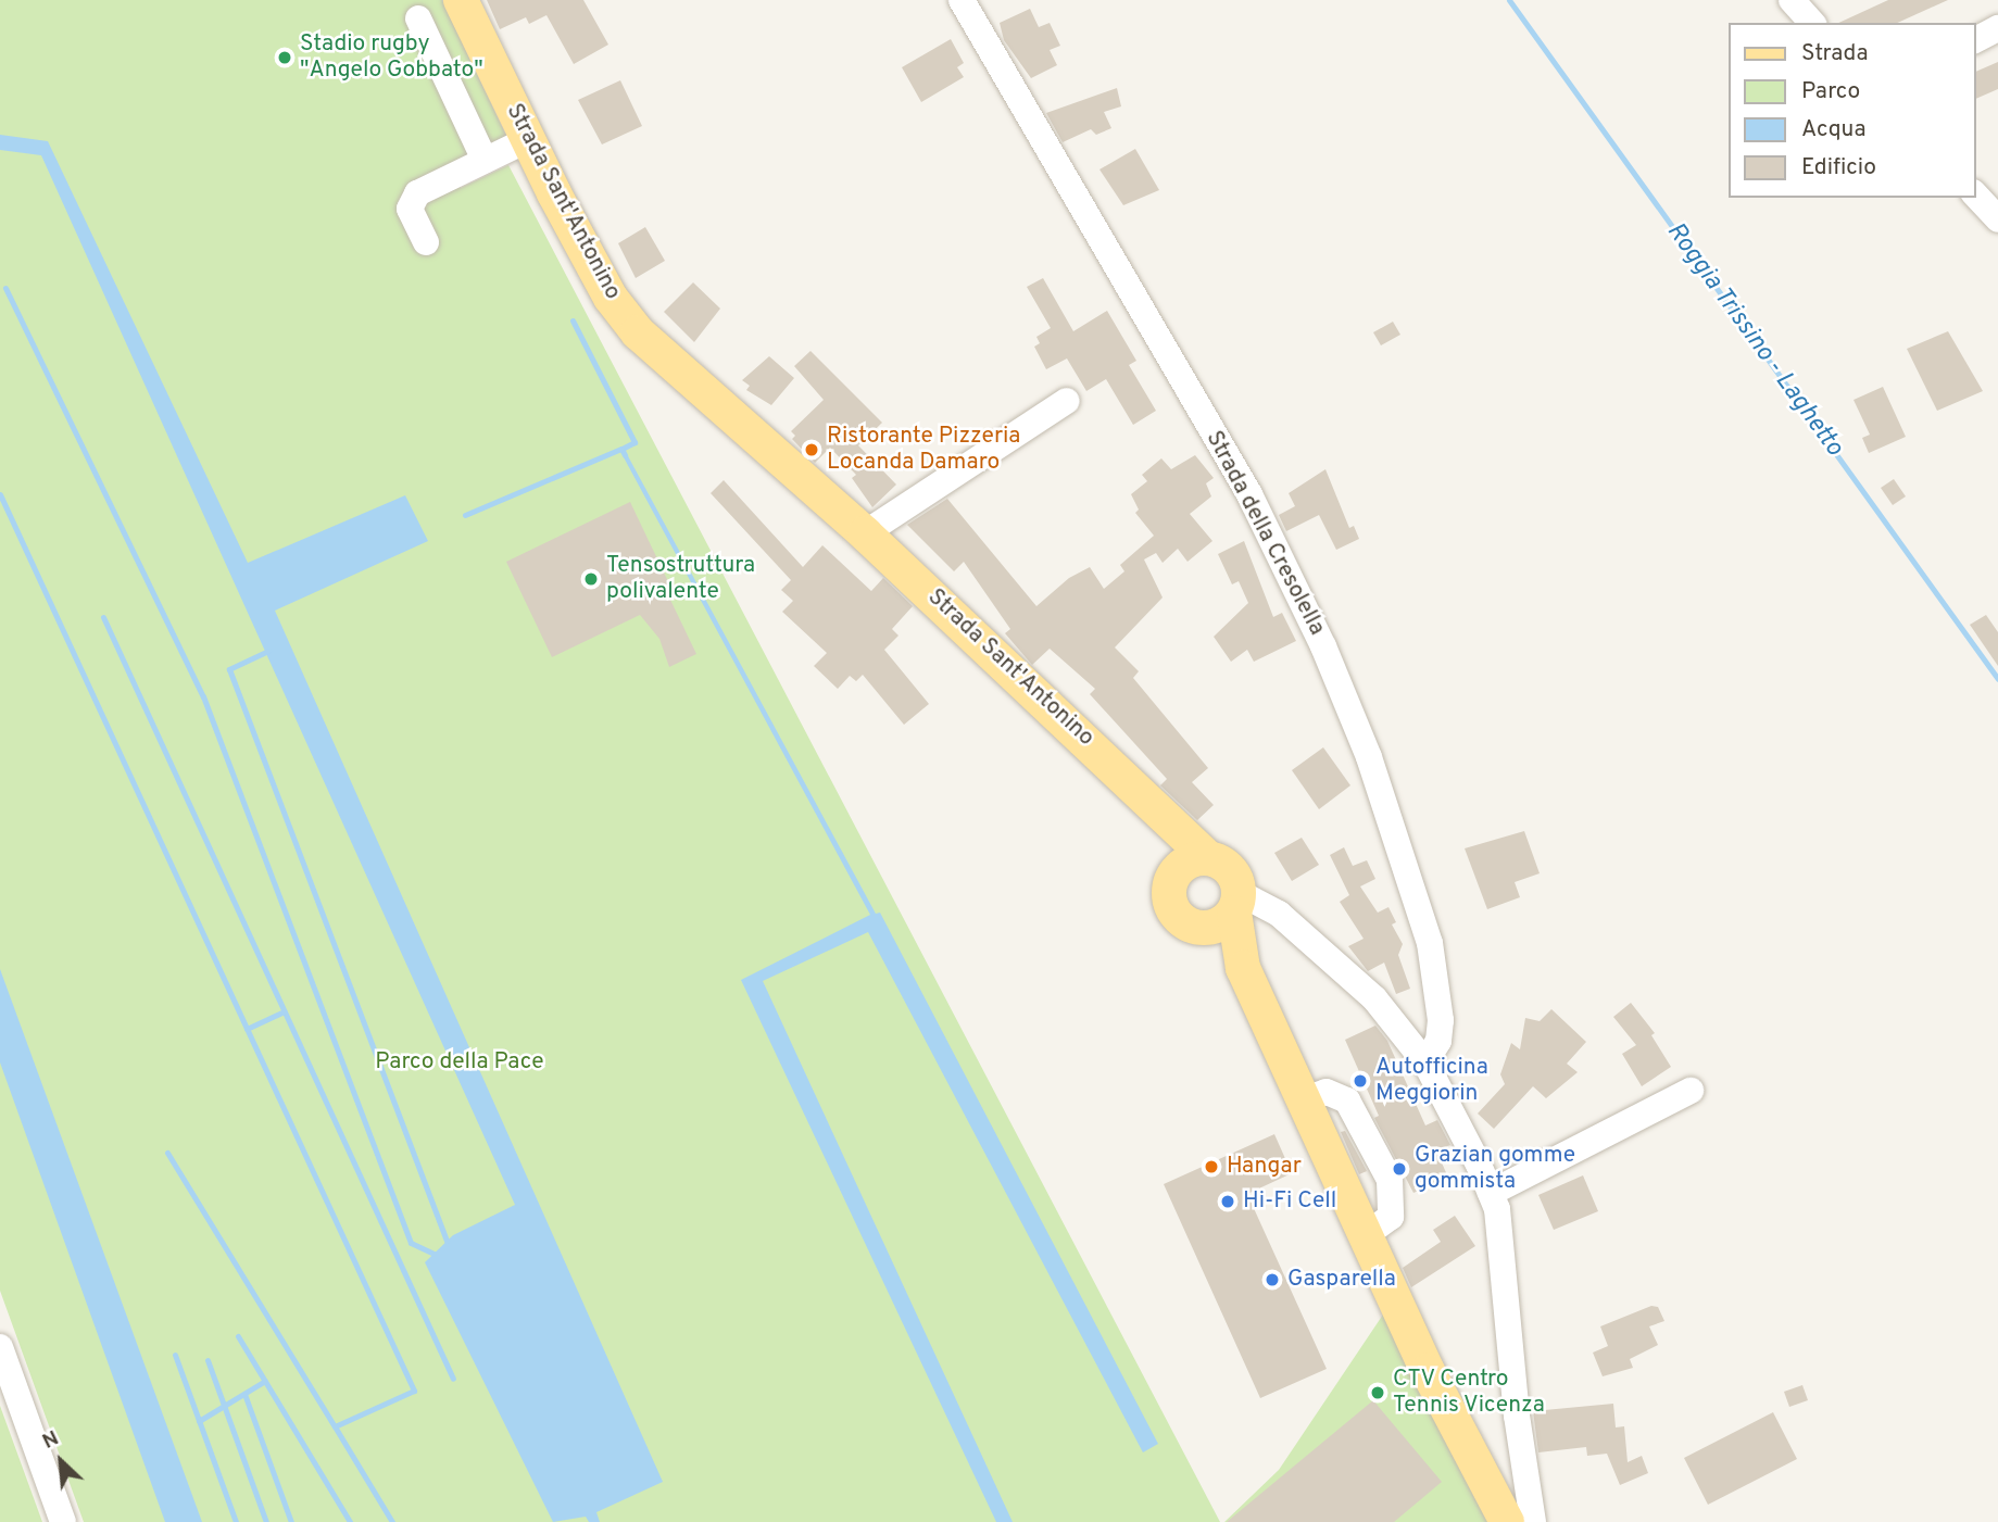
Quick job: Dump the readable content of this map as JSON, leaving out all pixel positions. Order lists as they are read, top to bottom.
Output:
{
  "streets": {
    "main road": ["Strada Sant'Antonino"],
    "street": ["Strada della Cresolella"]
  },
  "crossings": [
    ["Strada Sant'Antonino", "Strada della Cresolella"]
  ],
  "water": ["Roggia Trissino - Laghetto"],
  "parks": ["Parco della Pace"],
  "places": [
    "Stadio rugby \"Angelo Gobbato\"",
    "Ristorante Pizzeria Locanda Damaro",
    "Tensostruttura polivalente",
    "Autofficina Meggiorin",
    "Hangar",
    "Grazian gomme gommista",
    "Hi-Fi Cell",
    "Gasparella",
    "CTV Centro Tennis Vicenza"
  ],
  "legend": [
    "Strada",
    "Parco",
    "Acqua",
    "Edificio"
  ],
  "north": "top left"
}
